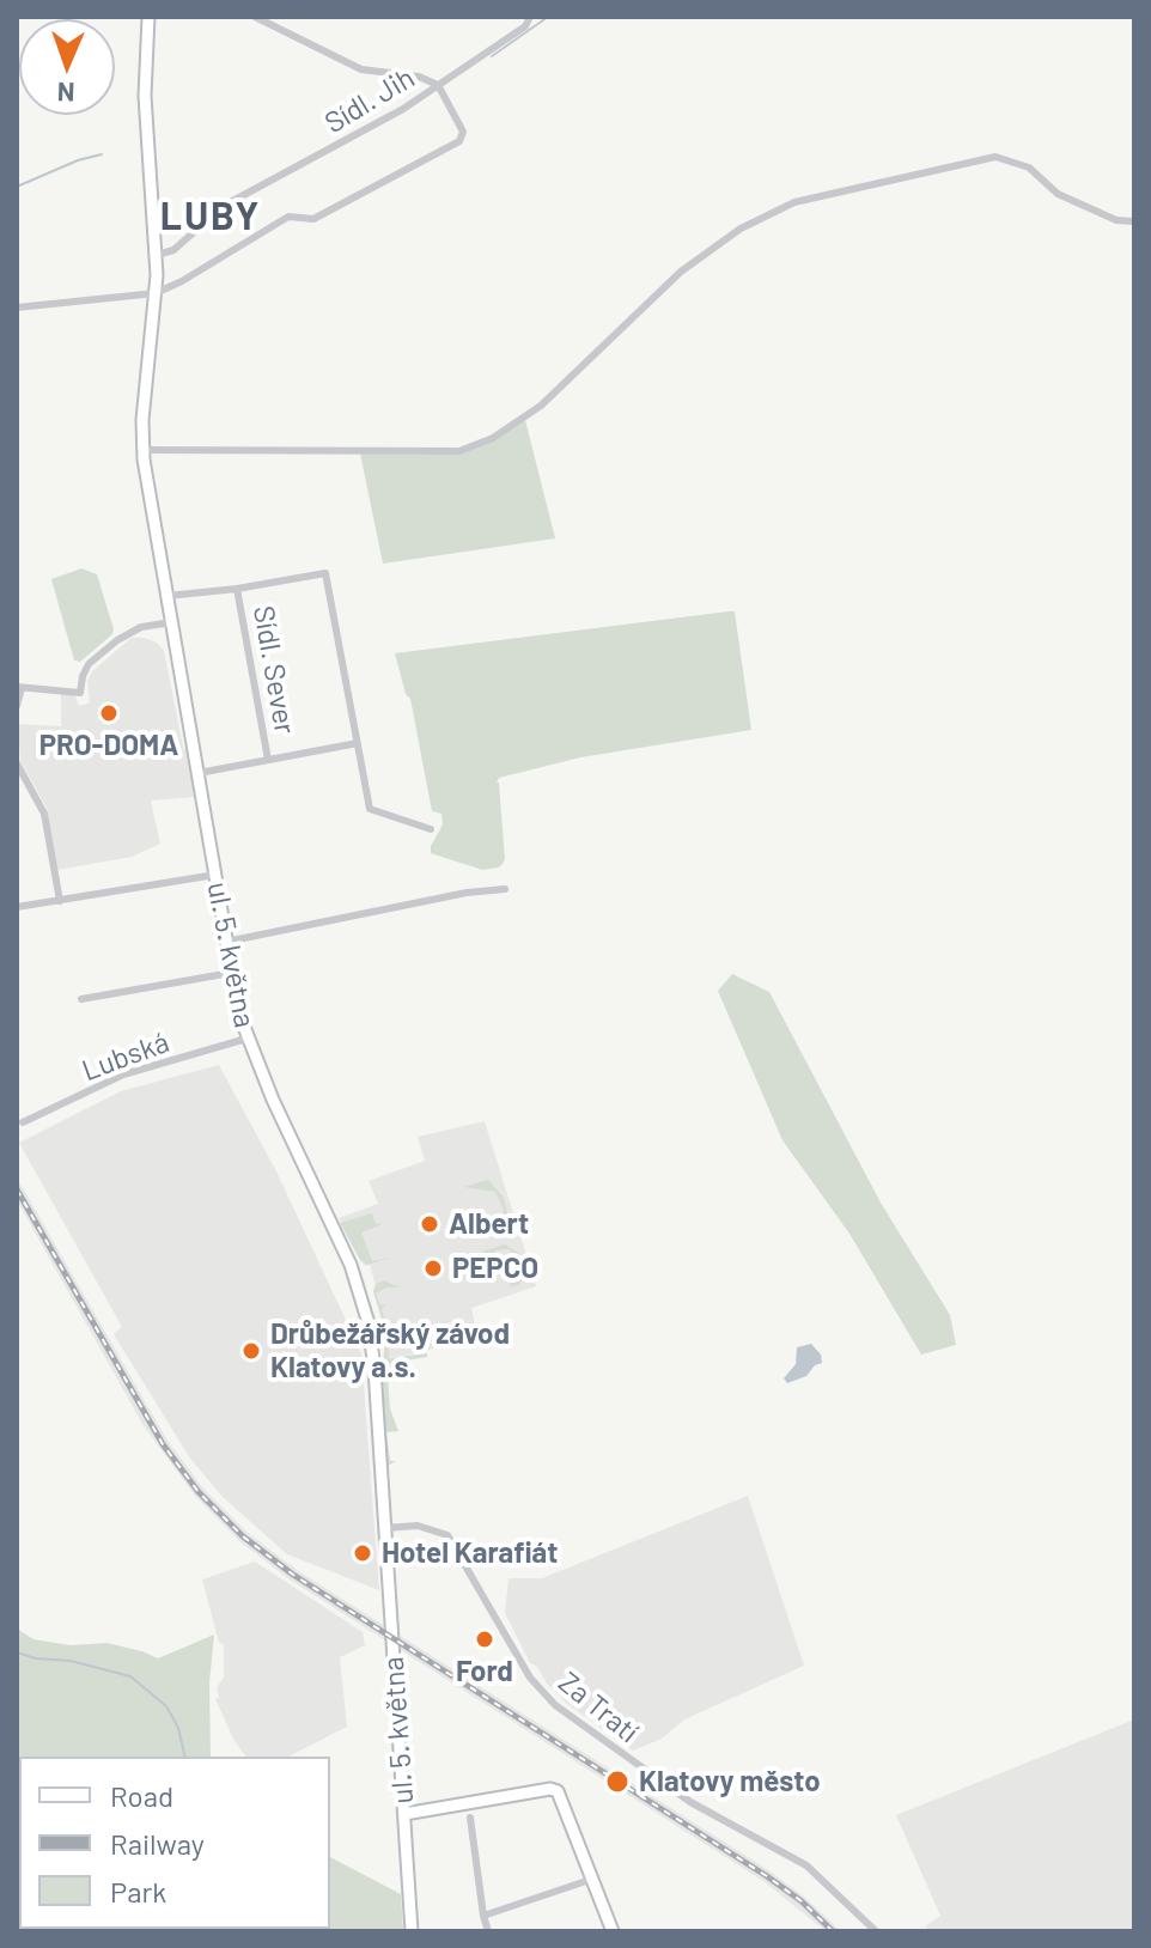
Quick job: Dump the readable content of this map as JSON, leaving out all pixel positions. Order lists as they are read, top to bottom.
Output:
{
  "streets": {
    "street": [
      "Sídl. Jih",
      "Sídl. Sever",
      "ul. 5. května",
      "Lubská",
      "Za Tratí"
    ]
  },
  "crossings": [
    ["Sídl. Jih", "ul. 5. května"],
    ["Sídl. Sever", "ul. 5. května"],
    ["ul. 5. května", "Lubská"],
    ["ul. 5. května", "Za Tratí"]
  ],
  "districts": ["LUBY"],
  "places": [
    "PRO-DOMA",
    "Albert",
    "PEPCO",
    "Drůbežářský závod Klatovy a.s.",
    "Hotel Karafiát",
    "Ford",
    "Klatovy město"
  ],
  "legend": ["Road", "Railway", "Park"],
  "north": "bottom"
}
